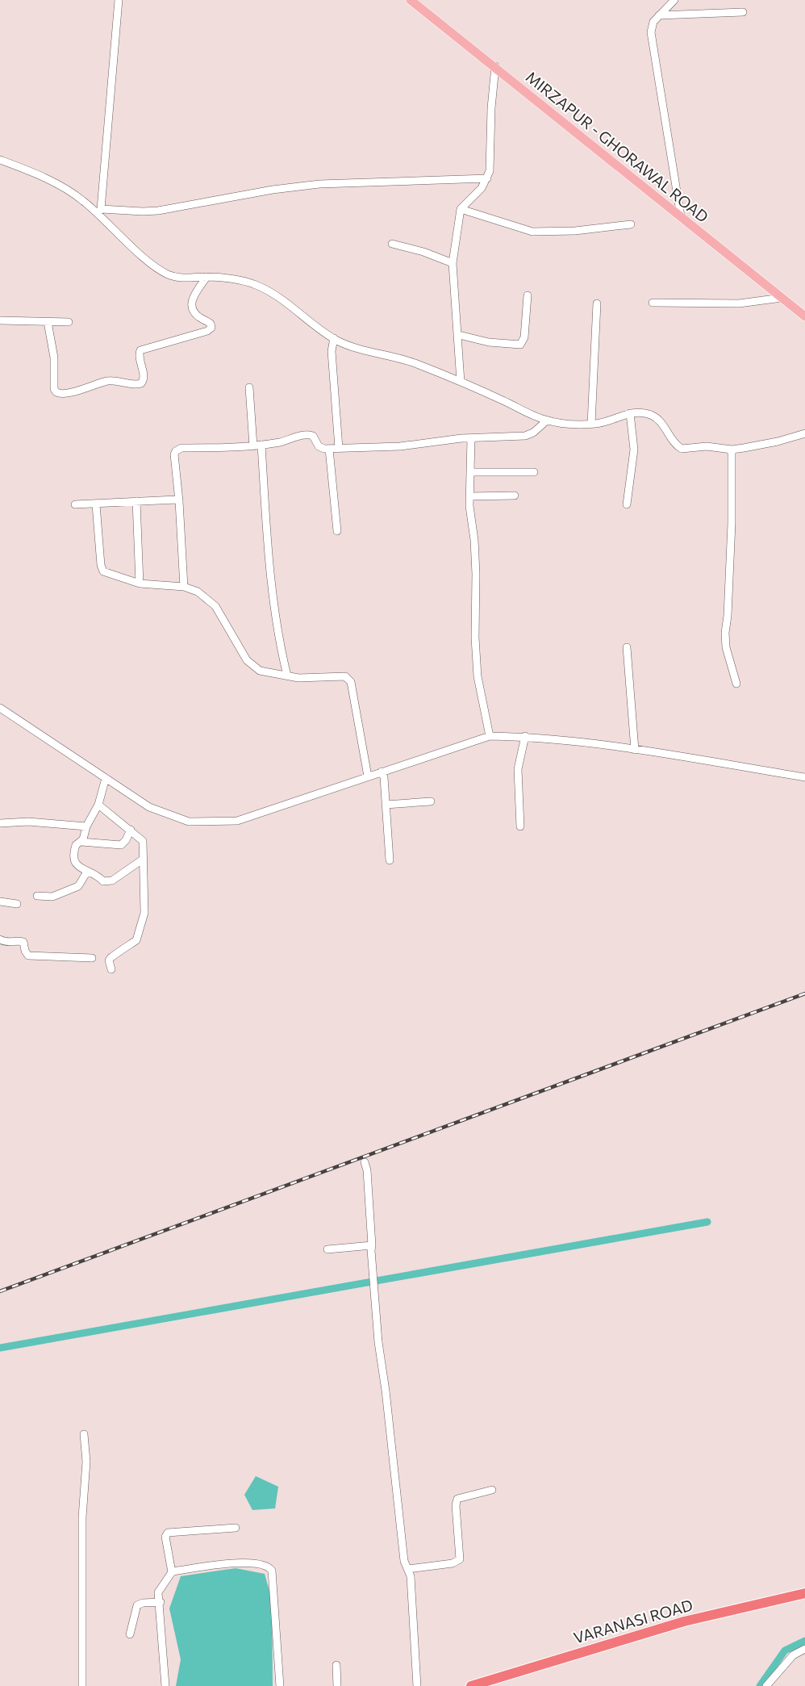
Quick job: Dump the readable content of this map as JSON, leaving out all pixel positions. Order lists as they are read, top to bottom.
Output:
{
  "streets": {
    "highway": ["VARANASI ROAD"],
    "main road": ["MIRZAPUR - GHORAWAL ROAD"]
  }
}
